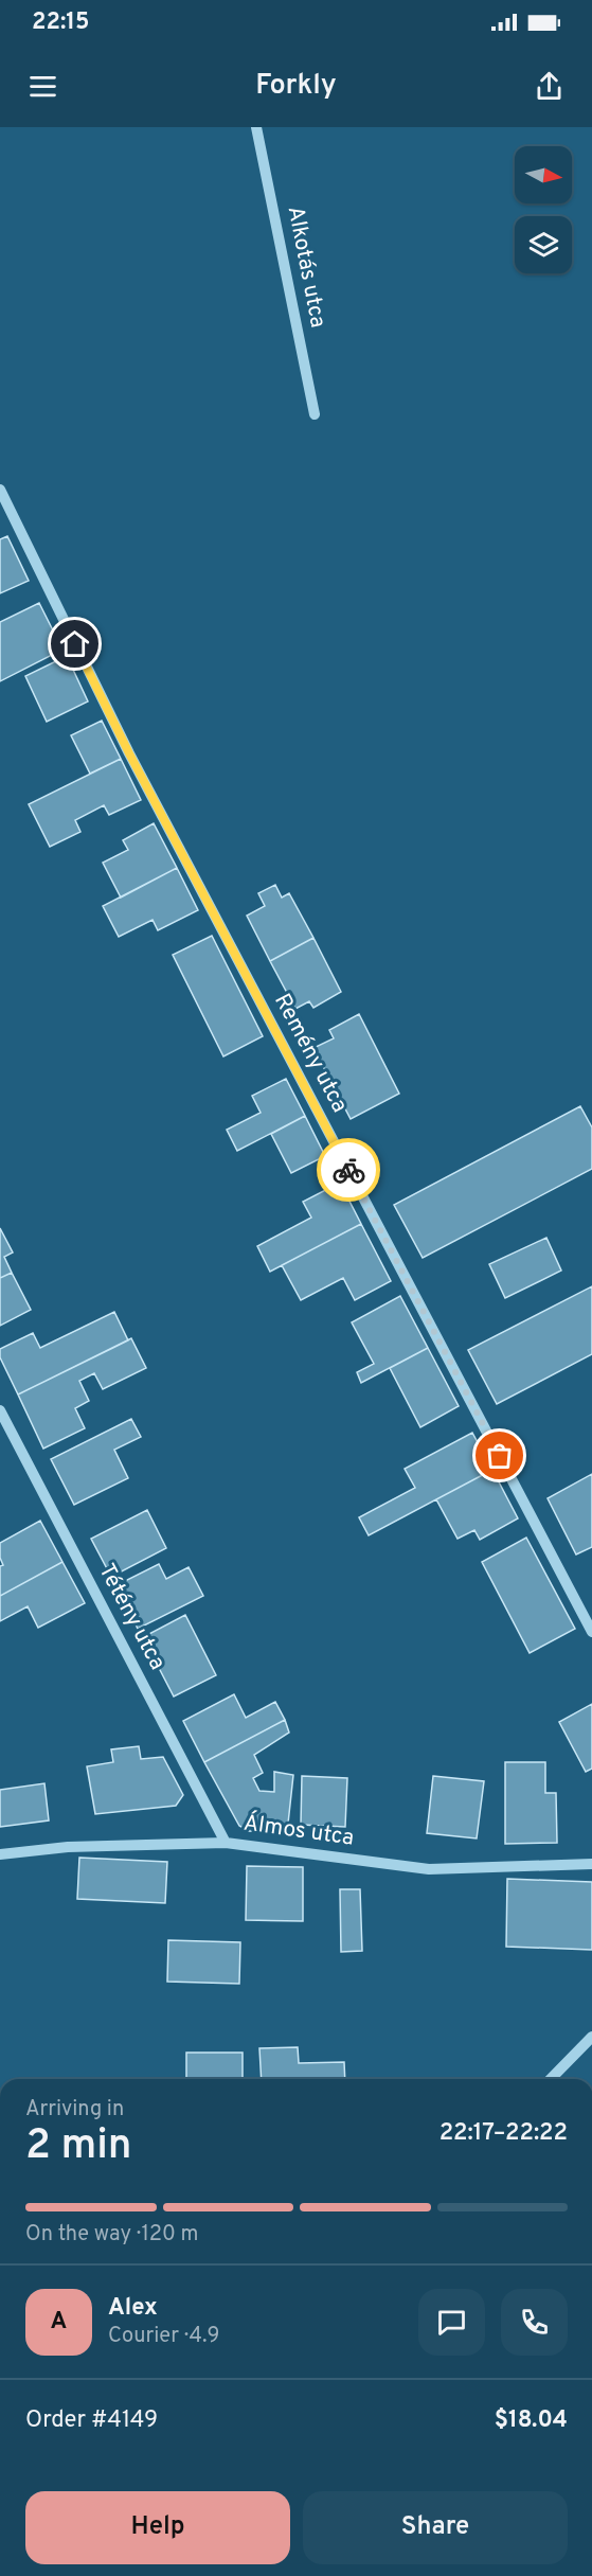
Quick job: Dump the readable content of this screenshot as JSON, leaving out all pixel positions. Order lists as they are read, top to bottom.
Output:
{
  "streets": {
    "street": [
      "Alkotás utca",
      "Remény utca",
      "Tétény utca",
      "Álmos utca"
    ]
  },
  "crossings": [
    ["Tétény utca", "Álmos utca"]
  ],
  "north": "right",
  "page": {
    "status": "22:15",
    "header": "Forkly",
    "heading": ["2 min", "Arriving in", "22:17–22:22"],
    "panel": [
      "Alex",
      "Courier · 4.9",
      "Order #4149",
      "$18.04"
    ],
    "bar": "On the way · 120 m",
    "round": "A",
    "buttons": ["Help", "Share"]
  }
}
